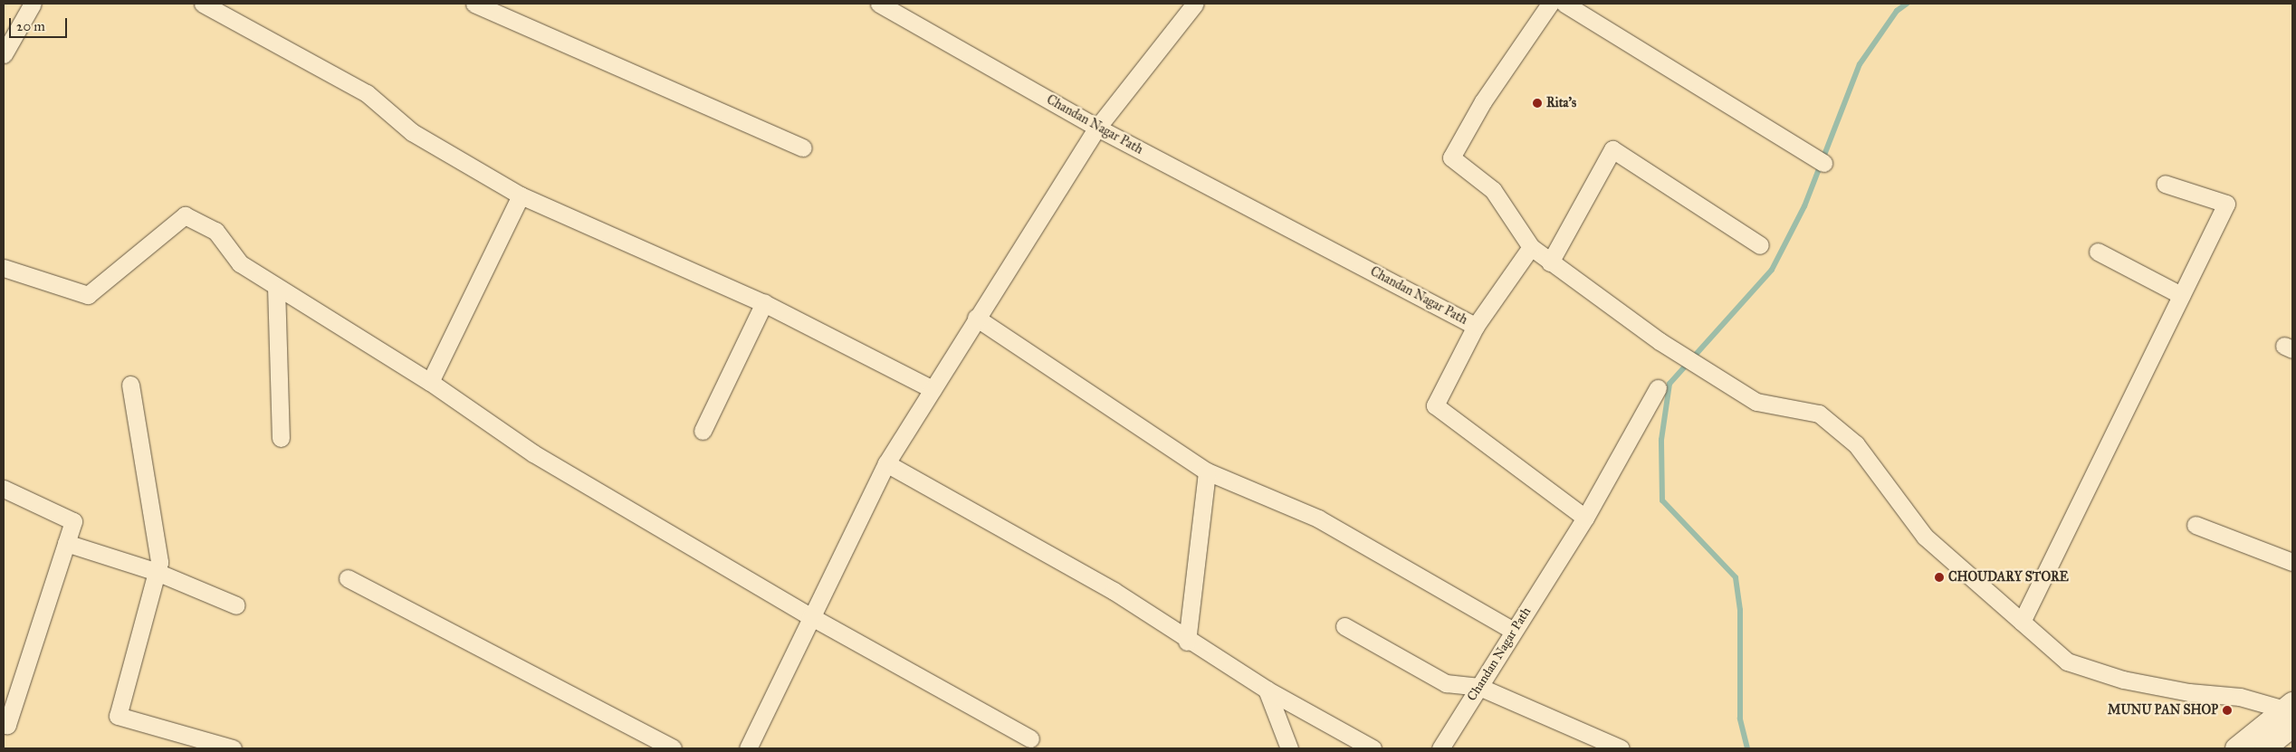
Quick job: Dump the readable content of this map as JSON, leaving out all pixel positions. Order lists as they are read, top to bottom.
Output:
{
  "streets": {
    "street": ["Chandan Nagar Path"]
  },
  "places": ["Rita's", "CHOUDARY STORE", "MUNU PAN SHOP"],
  "scale_bar": "20 m"
}
